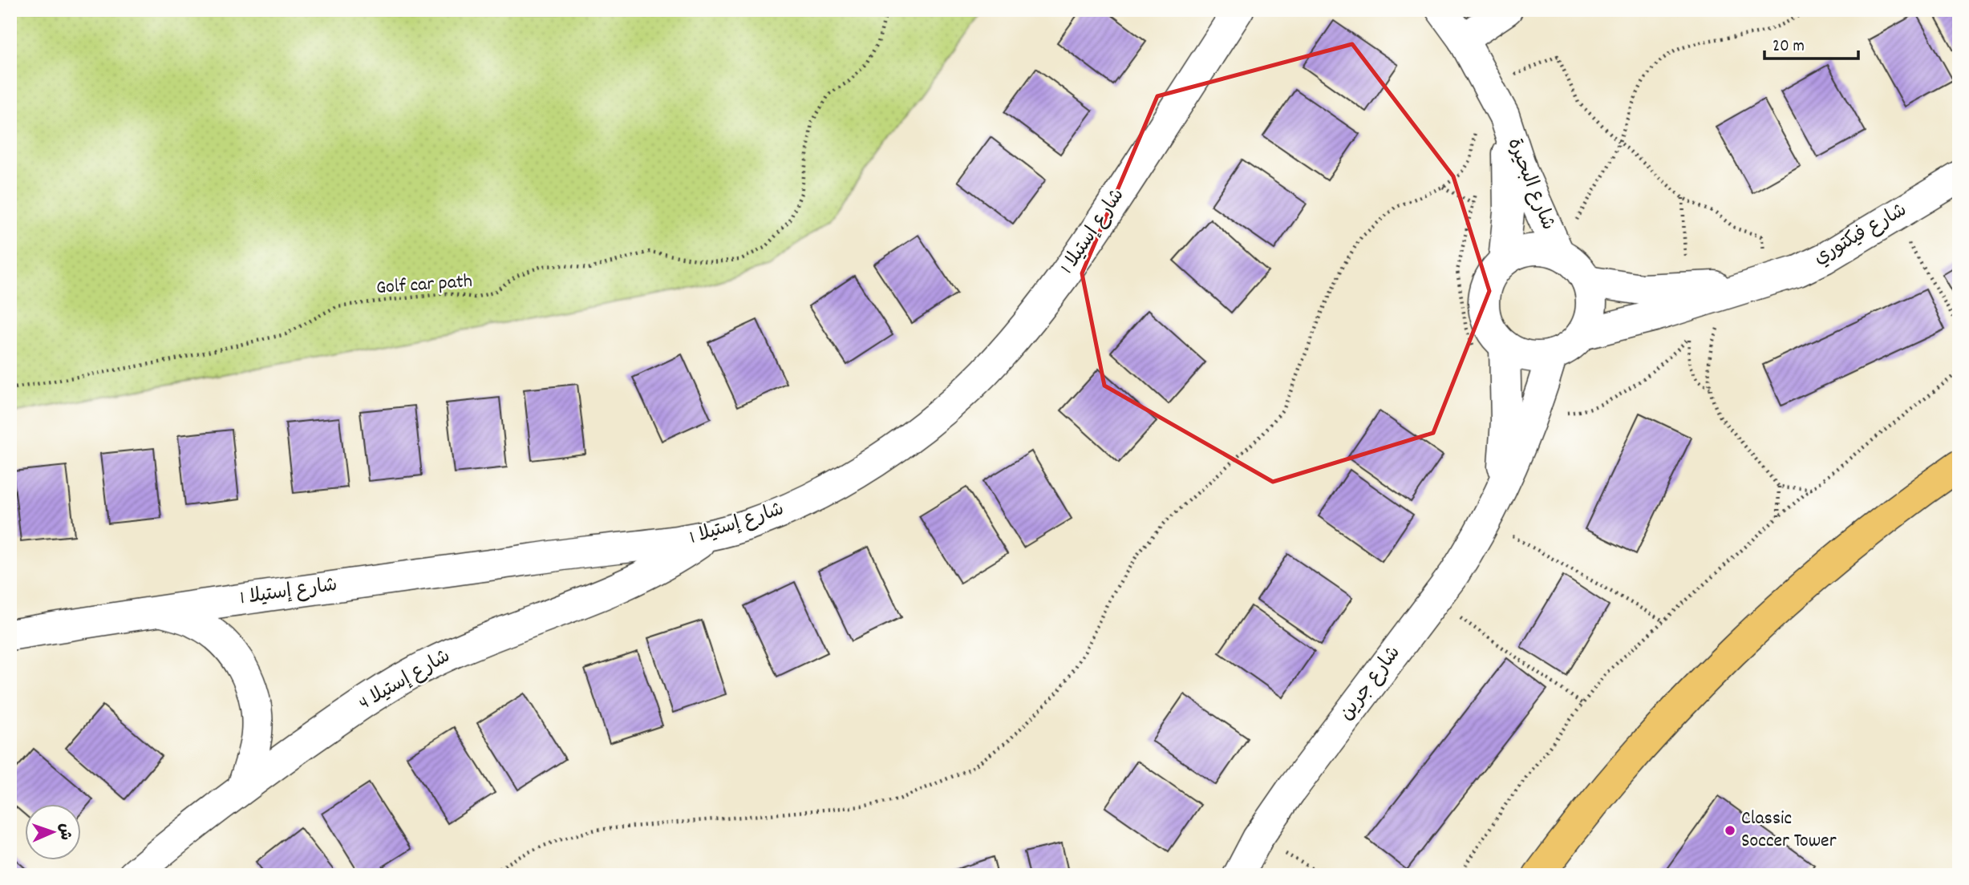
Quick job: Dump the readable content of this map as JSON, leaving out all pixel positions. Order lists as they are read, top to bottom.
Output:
{
  "streets": {
    "street": [
      "شارع البحيرة",
      "شارع إستيلا 1",
      "شارع فيكتوري",
      "شارع إستيلا 4",
      "شارع جرين"
    ],
    "path": ["Golf car path"]
  },
  "crossings": [
    ["شارع البحيرة", "شارع فيكتوري"],
    ["شارع البحيرة", "شارع جرين"],
    ["شارع إستيلا 1", "شارع إستيلا 4"],
    ["شارع فيكتوري", "شارع جرين"]
  ],
  "places": ["Classic Soccer Tower"],
  "scale_bar": "20 m",
  "north": "right"
}
